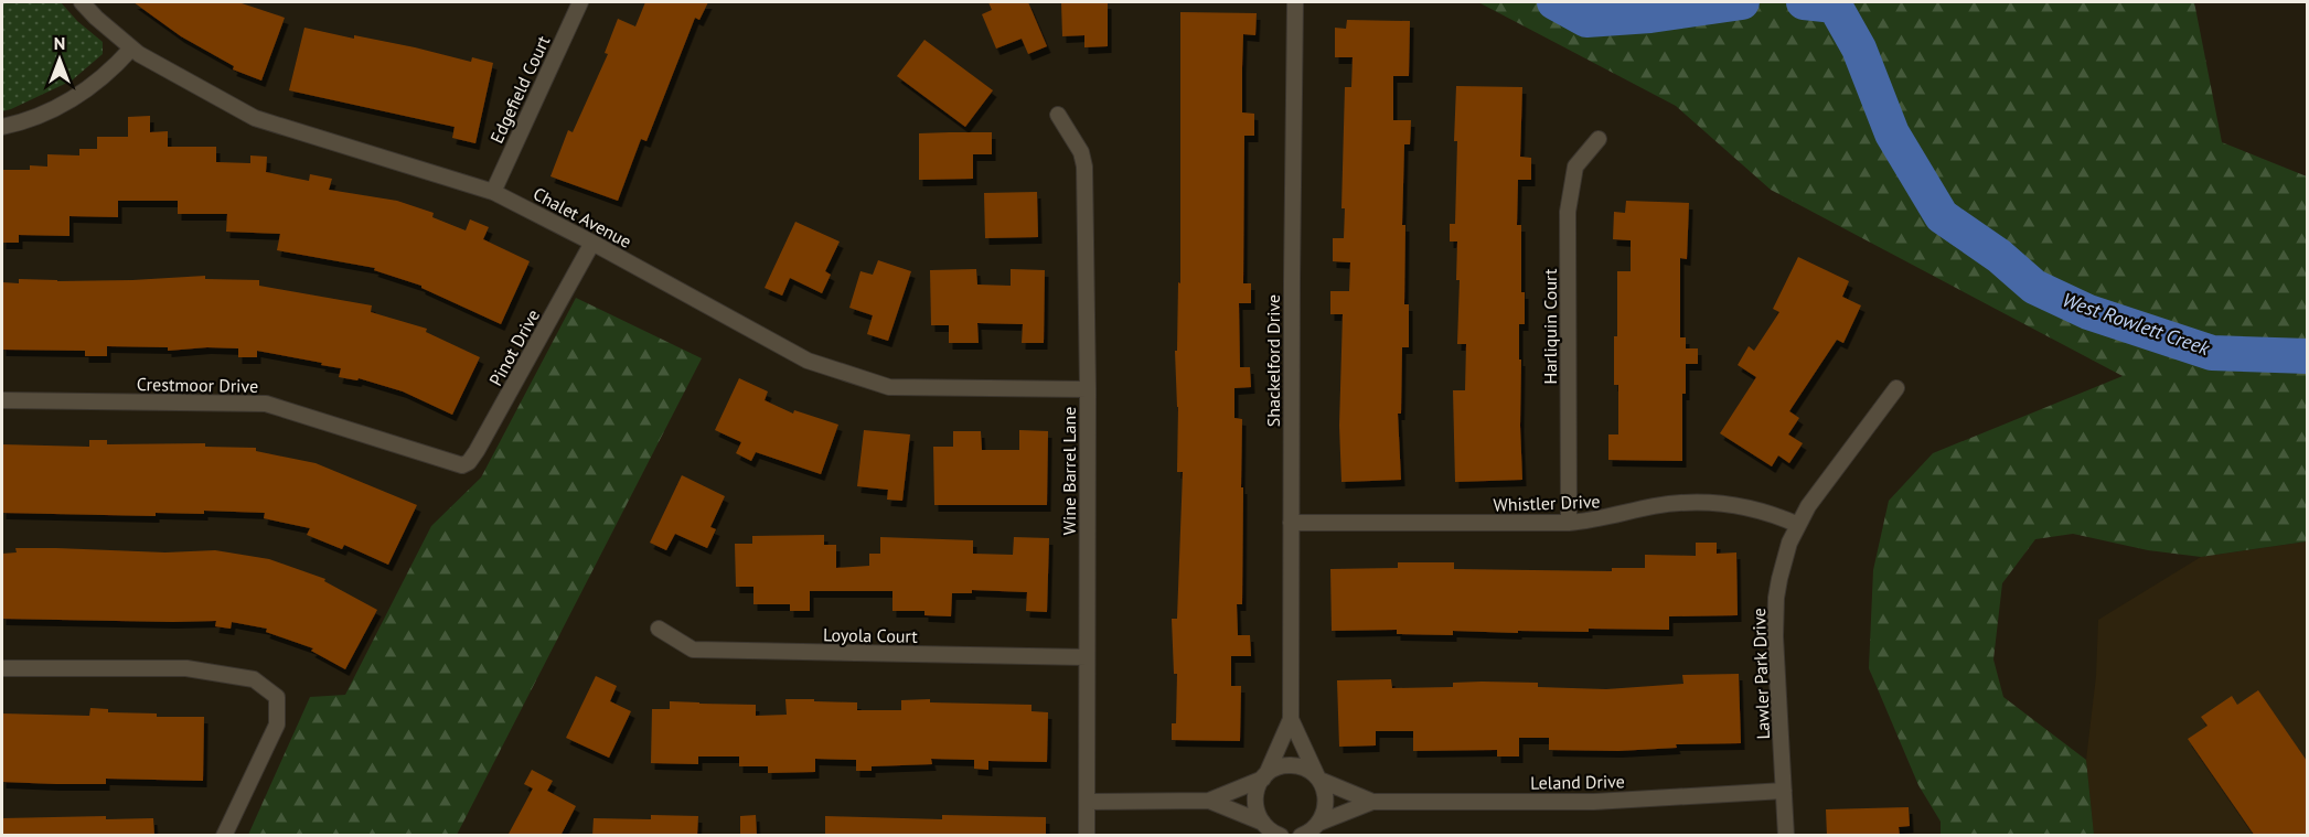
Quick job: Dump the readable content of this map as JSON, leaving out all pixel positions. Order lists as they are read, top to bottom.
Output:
{
  "streets": {
    "street": [
      "Edgefield Court",
      "Chalet Avenue",
      "Harliquin Court",
      "Pinot Drive",
      "Shackelford Drive",
      "Crestmoor Drive",
      "Wine Barrel Lane",
      "Whistler Drive",
      "Loyola Court",
      "Lawler Park Drive",
      "Leland Drive"
    ]
  },
  "crossings": [
    ["Edgefield Court", "Chalet Avenue"],
    ["Chalet Avenue", "Pinot Drive"],
    ["Chalet Avenue", "Wine Barrel Lane"],
    ["Harliquin Court", "Whistler Drive"],
    ["Pinot Drive", "Crestmoor Drive"],
    ["Shackelford Drive", "Whistler Drive"],
    ["Shackelford Drive", "Leland Drive"],
    ["Wine Barrel Lane", "Loyola Court"],
    ["Whistler Drive", "Lawler Park Drive"],
    ["Lawler Park Drive", "Leland Drive"]
  ],
  "water": ["West Rowlett Creek"],
  "north": "top"
}
